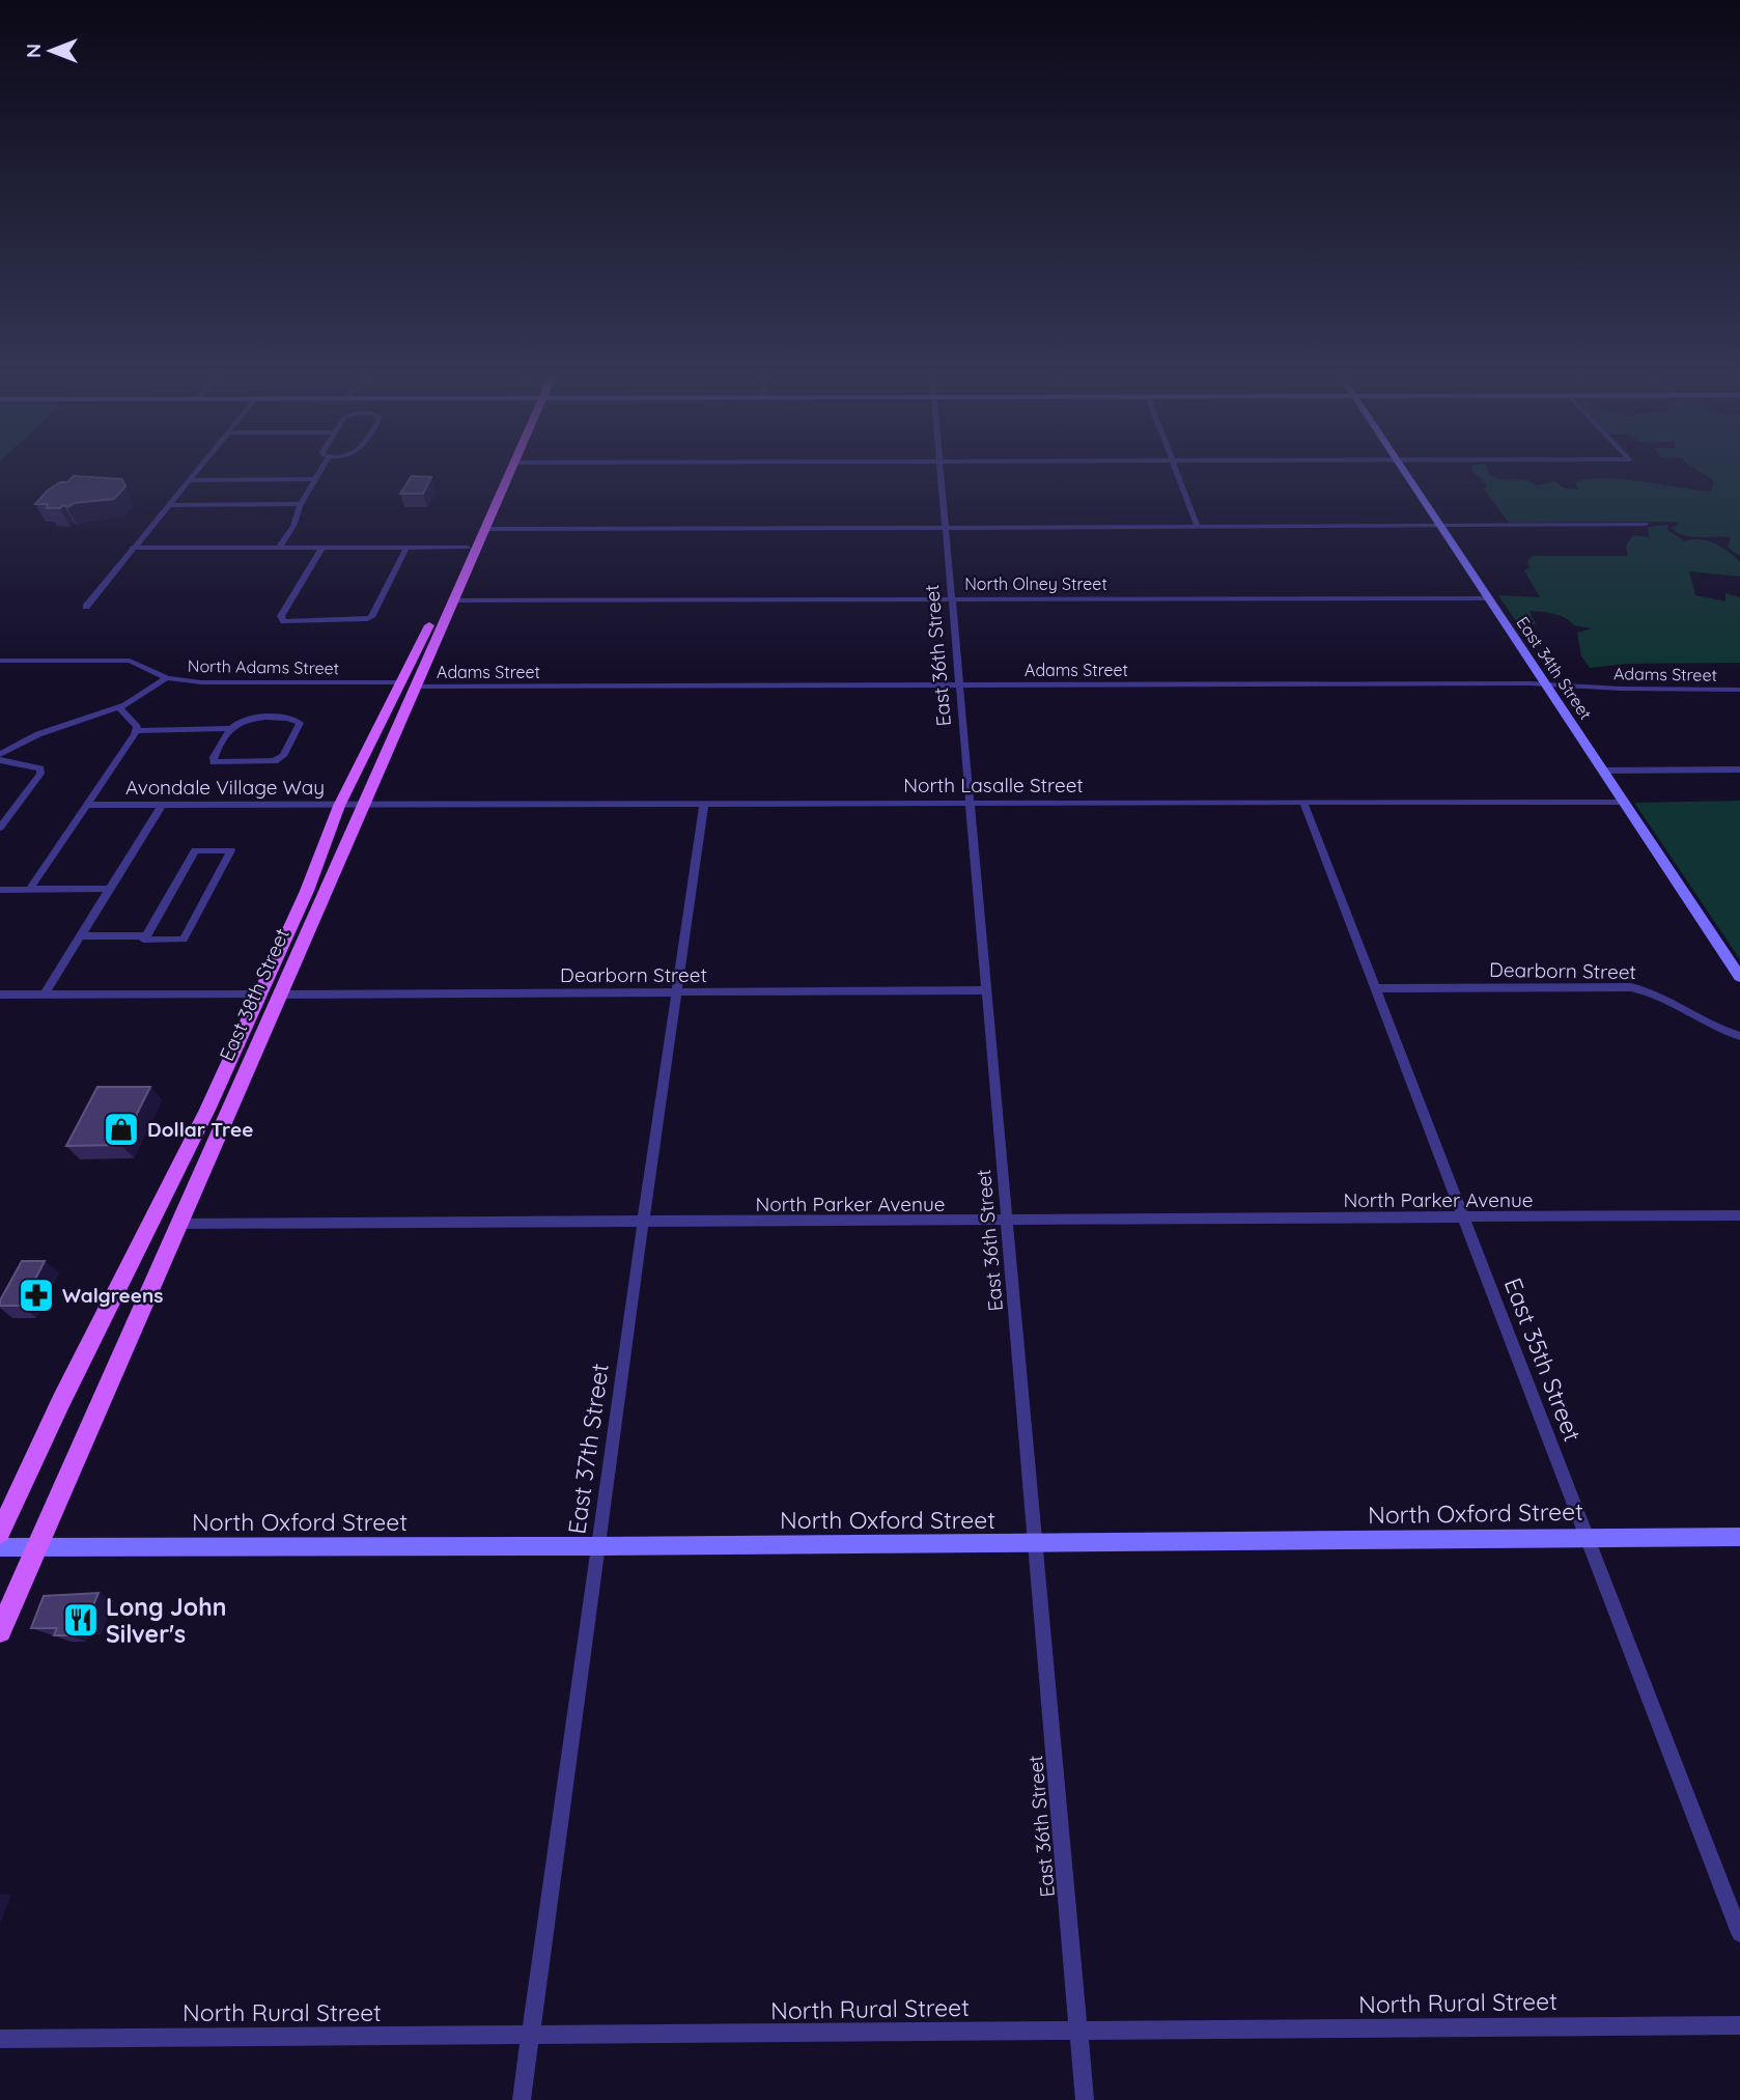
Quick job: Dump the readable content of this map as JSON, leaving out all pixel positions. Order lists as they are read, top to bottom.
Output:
{
  "streets": {
    "main road": ["East 34th Street", "East 38th Street", "North Oxford Street"],
    "street": [
      "North Olney Street",
      "East 36th Street",
      "North Adams Street",
      "Adams Street",
      "North Lasalle Street",
      "Avondale Village Way",
      "Dearborn Street",
      "North Parker Avenue",
      "East 35th Street",
      "East 37th Street",
      "North Rural Street"
    ]
  },
  "crossings": [
    ["North Olney Street", "East 36th Street"],
    ["North Olney Street", "East 34th Street"],
    ["North Olney Street", "East 38th Street"],
    ["East 36th Street", "Adams Street"],
    ["East 36th Street", "North Lasalle Street"],
    ["East 36th Street", "Dearborn Street"],
    ["East 36th Street", "North Parker Avenue"],
    ["East 36th Street", "North Oxford Street"],
    ["East 36th Street", "North Rural Street"],
    ["North Adams Street", "Adams Street"],
    ["North Adams Street", "East 38th Street"],
    ["East 34th Street", "Adams Street"],
    ["East 34th Street", "North Lasalle Street"],
    ["Adams Street", "East 38th Street"],
    ["North Lasalle Street", "Avondale Village Way"],
    ["North Lasalle Street", "East 38th Street"],
    ["North Lasalle Street", "East 35th Street"],
    ["North Lasalle Street", "East 37th Street"],
    ["Avondale Village Way", "East 38th Street"],
    ["Dearborn Street", "East 38th Street"],
    ["Dearborn Street", "East 35th Street"],
    ["Dearborn Street", "East 37th Street"],
    ["East 38th Street", "North Parker Avenue"],
    ["East 38th Street", "North Oxford Street"],
    ["North Parker Avenue", "East 35th Street"],
    ["North Parker Avenue", "East 37th Street"],
    ["East 35th Street", "North Oxford Street"],
    ["East 37th Street", "North Oxford Street"],
    ["East 37th Street", "North Rural Street"]
  ],
  "places": {
    "shop": ["Dollar Tree"],
    "pharmacy": ["Walgreens"],
    "restaurant": ["Long John Silver's"]
  },
  "north": "left"
}
